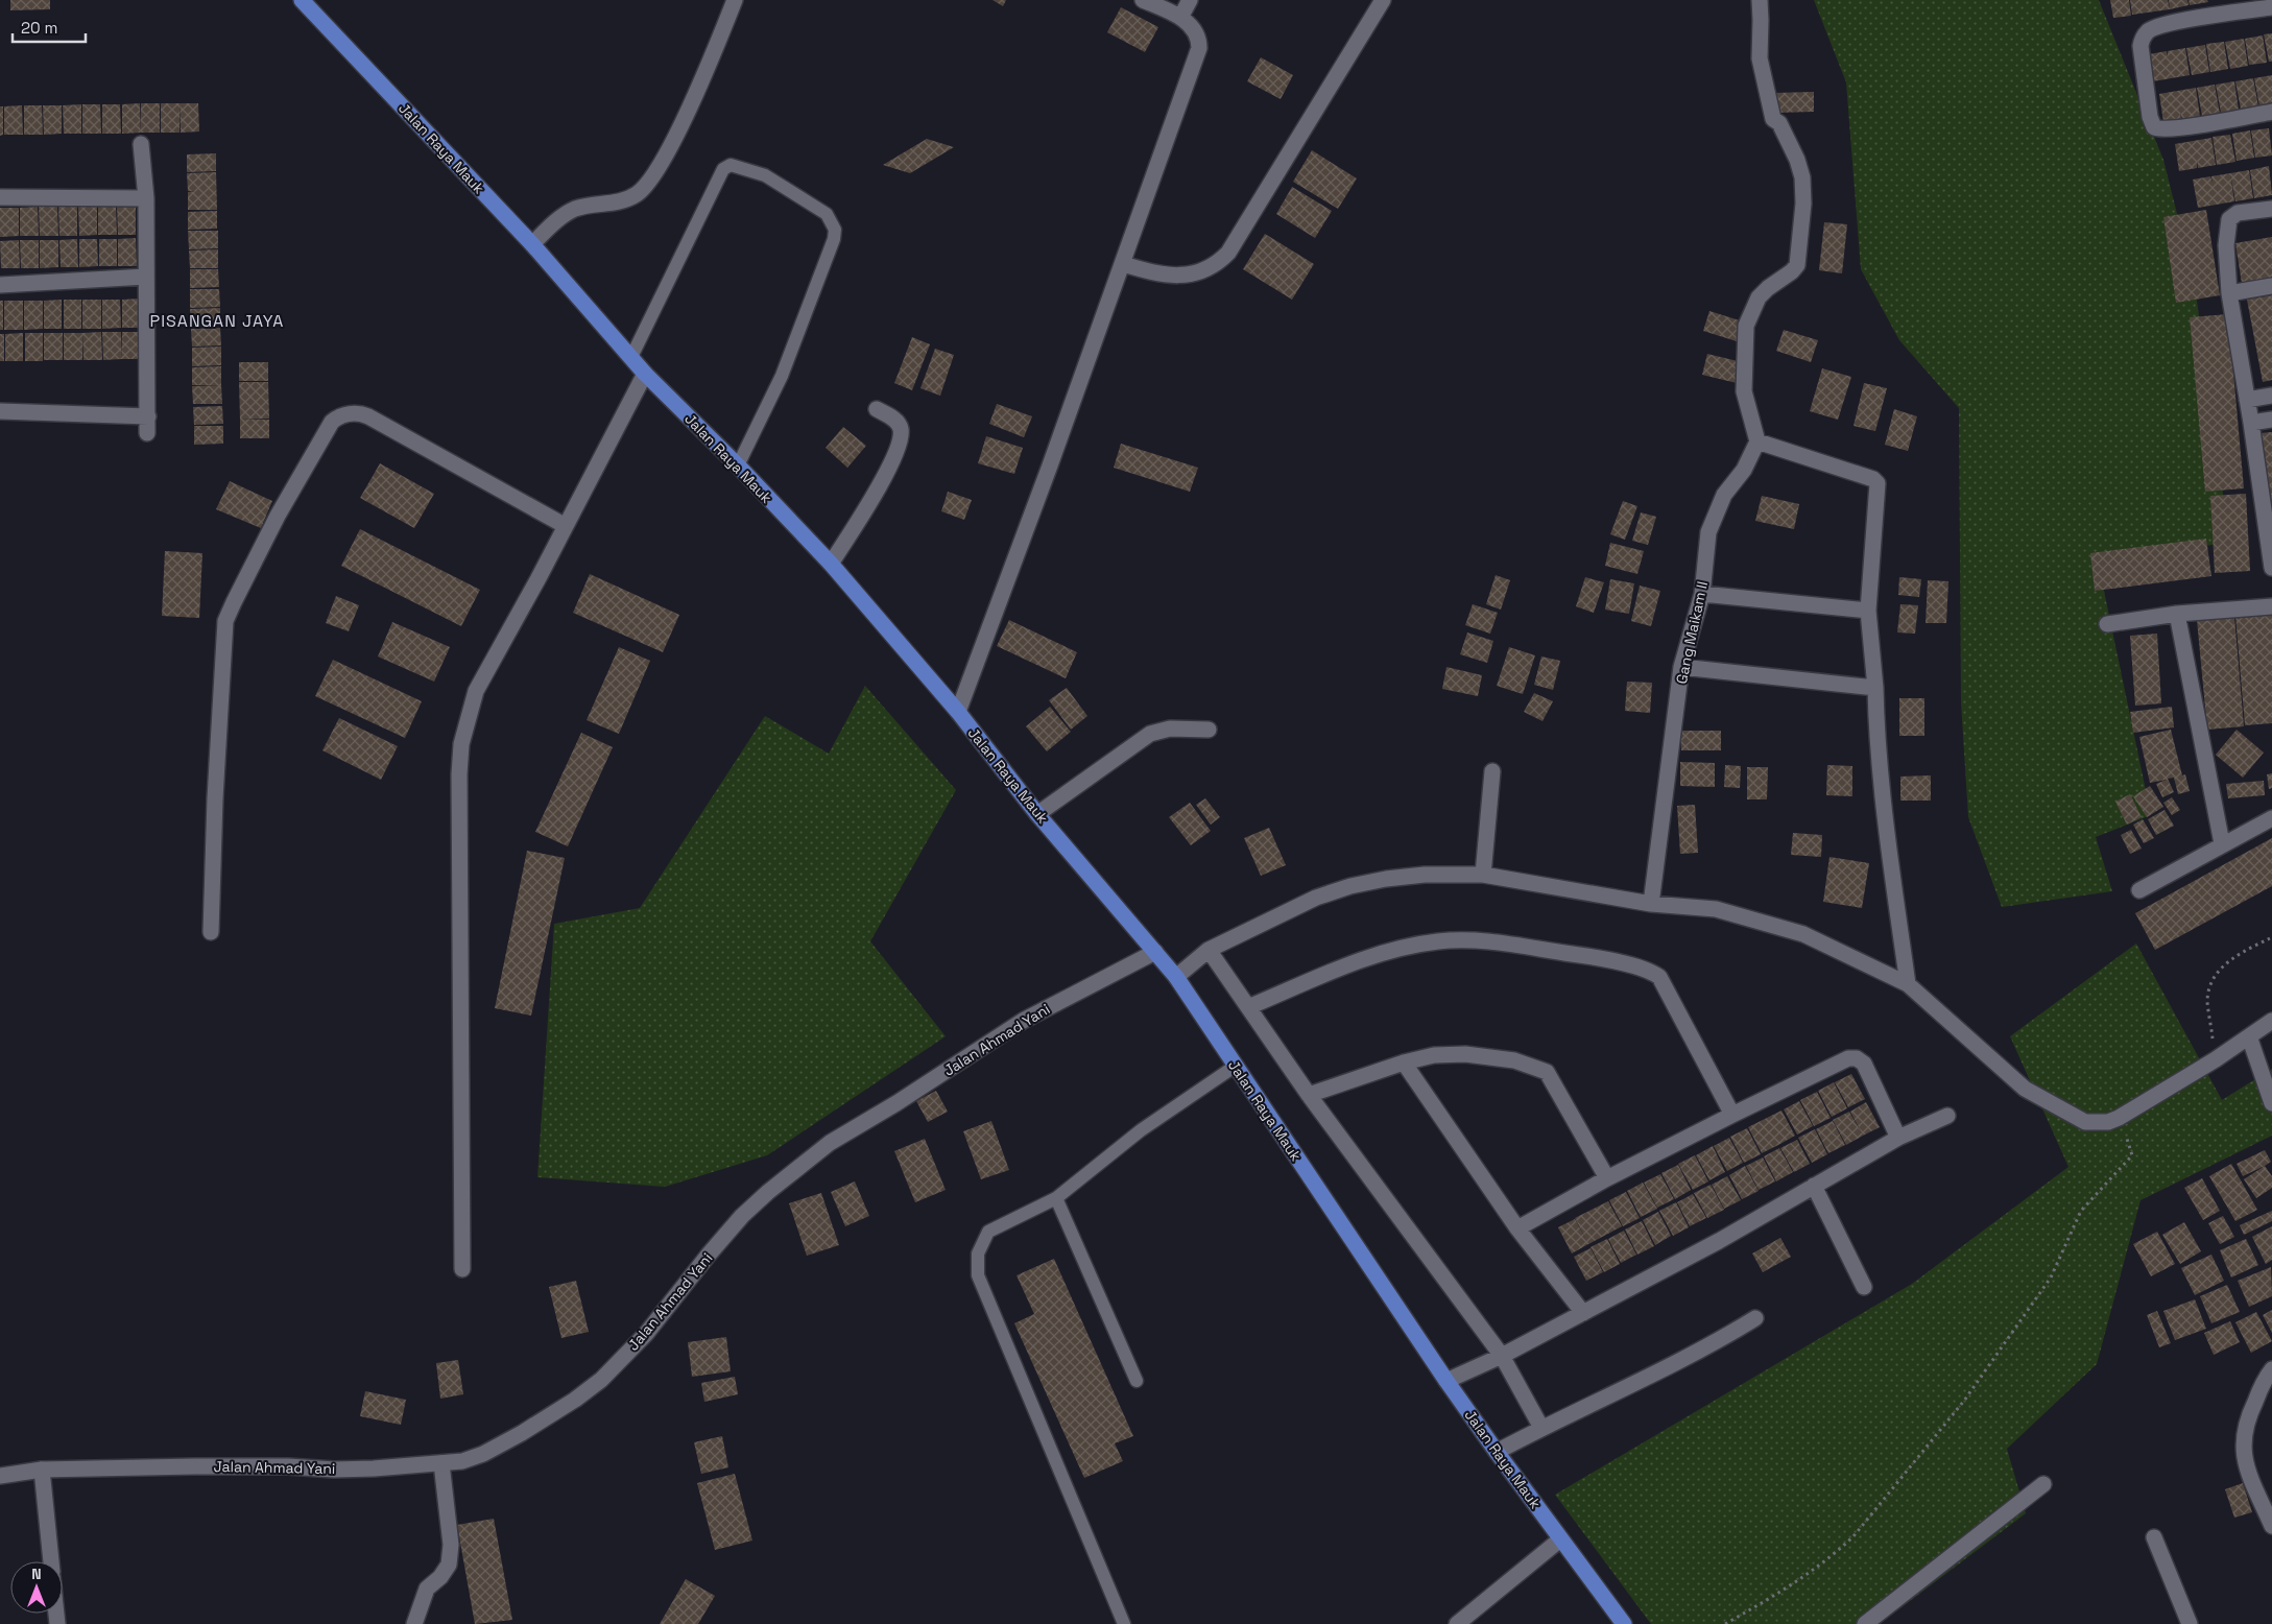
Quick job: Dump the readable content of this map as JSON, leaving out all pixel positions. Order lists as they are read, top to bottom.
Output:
{
  "streets": {
    "main road": ["Jalan Raya Mauk"],
    "street": ["Gang Maikam II", "Jalan Ahmad Yani"]
  },
  "crossings": [
    ["Jalan Raya Mauk", "Jalan Ahmad Yani"]
  ],
  "districts": ["PISANGAN JAYA"],
  "scale_bar": "20 m",
  "north": "top"
}
